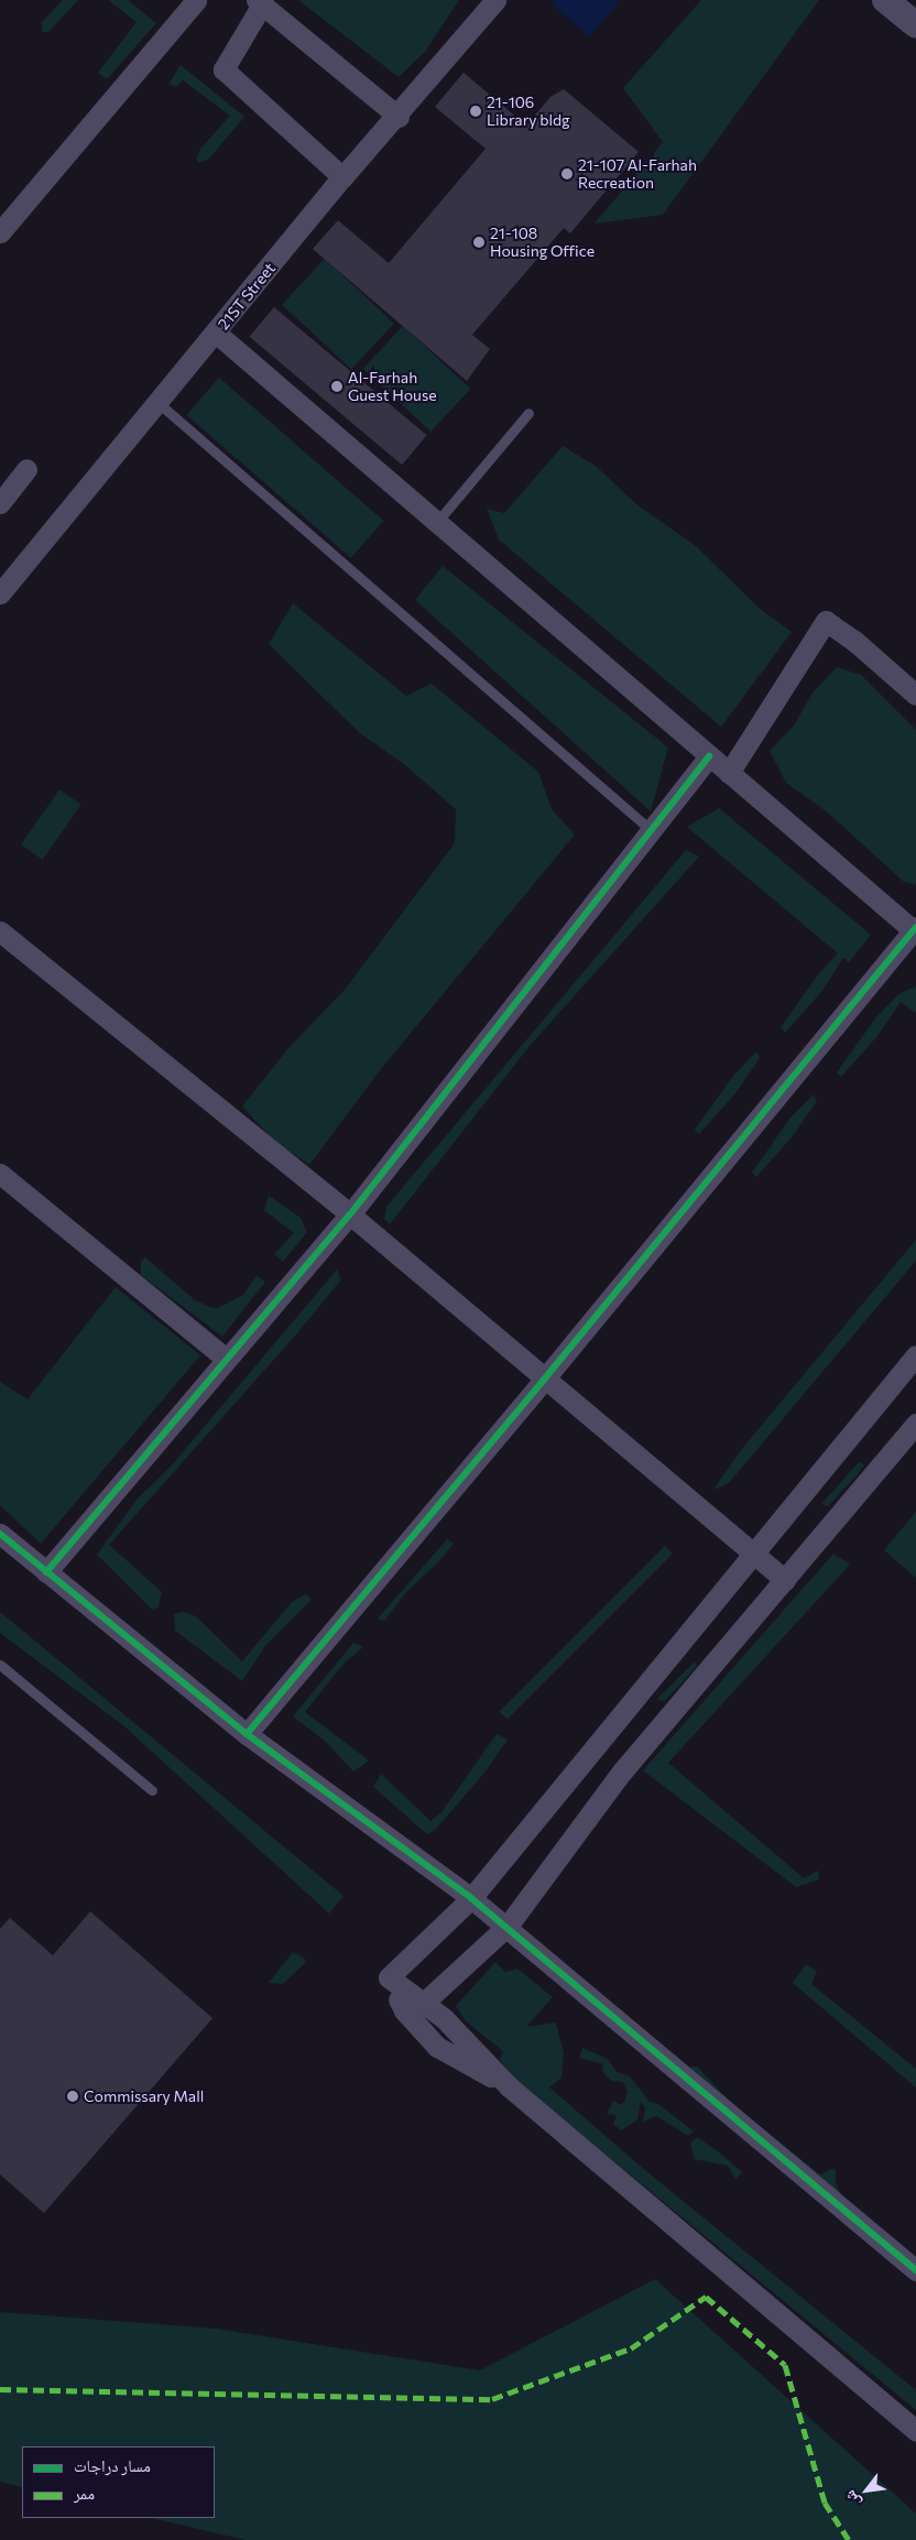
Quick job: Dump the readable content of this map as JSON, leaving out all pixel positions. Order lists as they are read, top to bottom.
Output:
{
  "streets": {
    "street": ["21ST Street"]
  },
  "places": [
    "21-106 Library bldg",
    "21-107 Al-Farhah Recreation",
    "21-108 Housing Office",
    "Al-Farhah Guest House",
    "Commissary Mall"
  ],
  "legend": ["مسار دراجات", "ممر"],
  "north": "bottom left"
}
